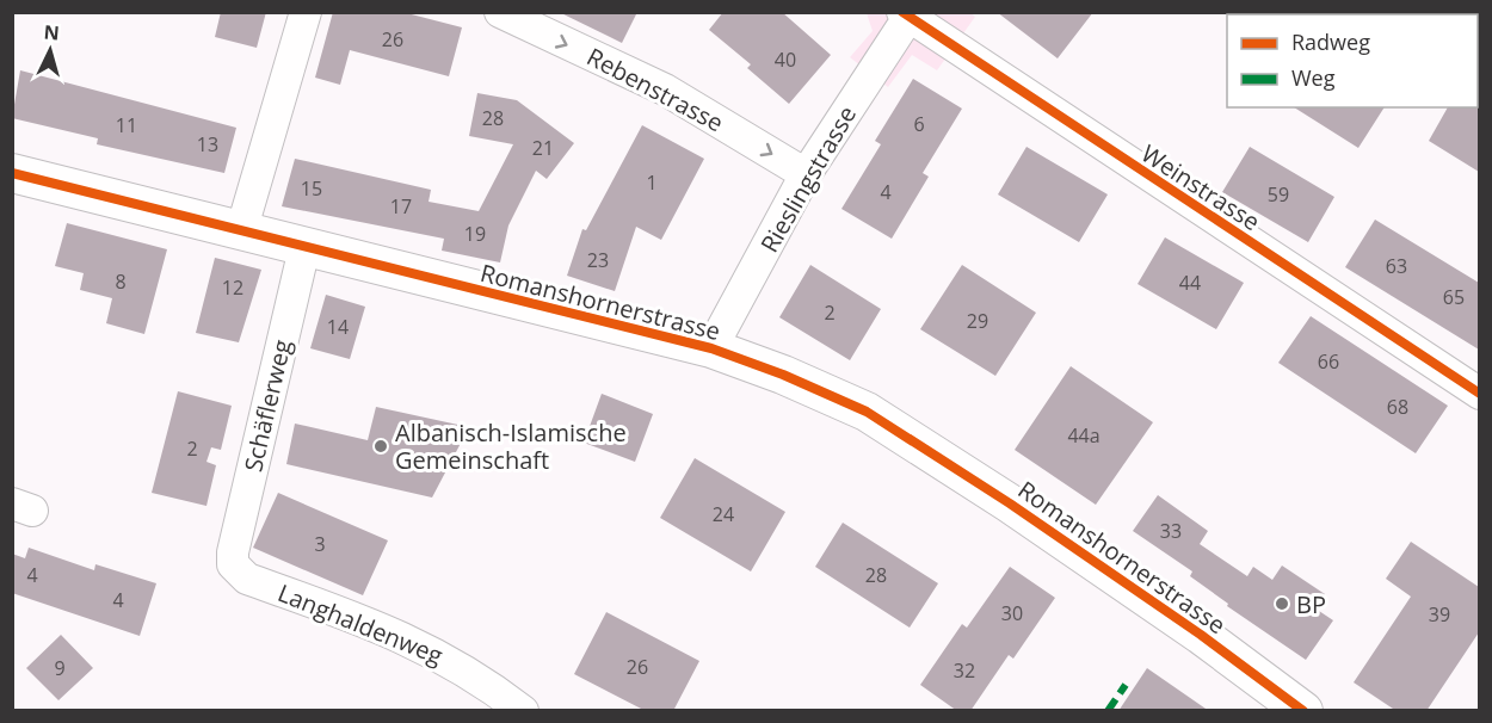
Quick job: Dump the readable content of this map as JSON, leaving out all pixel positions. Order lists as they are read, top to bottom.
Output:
{
  "streets": {
    "street": [
      "Rebenstrasse",
      "Rieslingstrasse",
      "Weinstrasse",
      "Romanshornerstrasse",
      "Schäflerweg",
      "Langhaldenweg"
    ]
  },
  "crossings": [
    ["Rebenstrasse", "Rieslingstrasse"],
    ["Rieslingstrasse", "Weinstrasse"],
    ["Rieslingstrasse", "Romanshornerstrasse"],
    ["Romanshornerstrasse", "Schäflerweg"],
    ["Schäflerweg", "Langhaldenweg"]
  ],
  "one_way": ["Rebenstrasse"],
  "places": ["Albanisch-Islamische Gemeinschaft", "BP"],
  "house_numbers": [
    "26",
    "40",
    "28",
    "6",
    "11",
    "13",
    "21",
    "1",
    "15",
    "4",
    "59",
    "17",
    "19",
    "23",
    "63",
    "8",
    "44",
    "12",
    "65",
    "2",
    "29",
    "14",
    "66",
    "68",
    "44a",
    "2",
    "24",
    "33",
    "3",
    "4",
    "28",
    "4",
    "30",
    "39",
    "26",
    "9",
    "32"
  ],
  "legend": ["Radweg", "Weg"],
  "north": "top"
}
